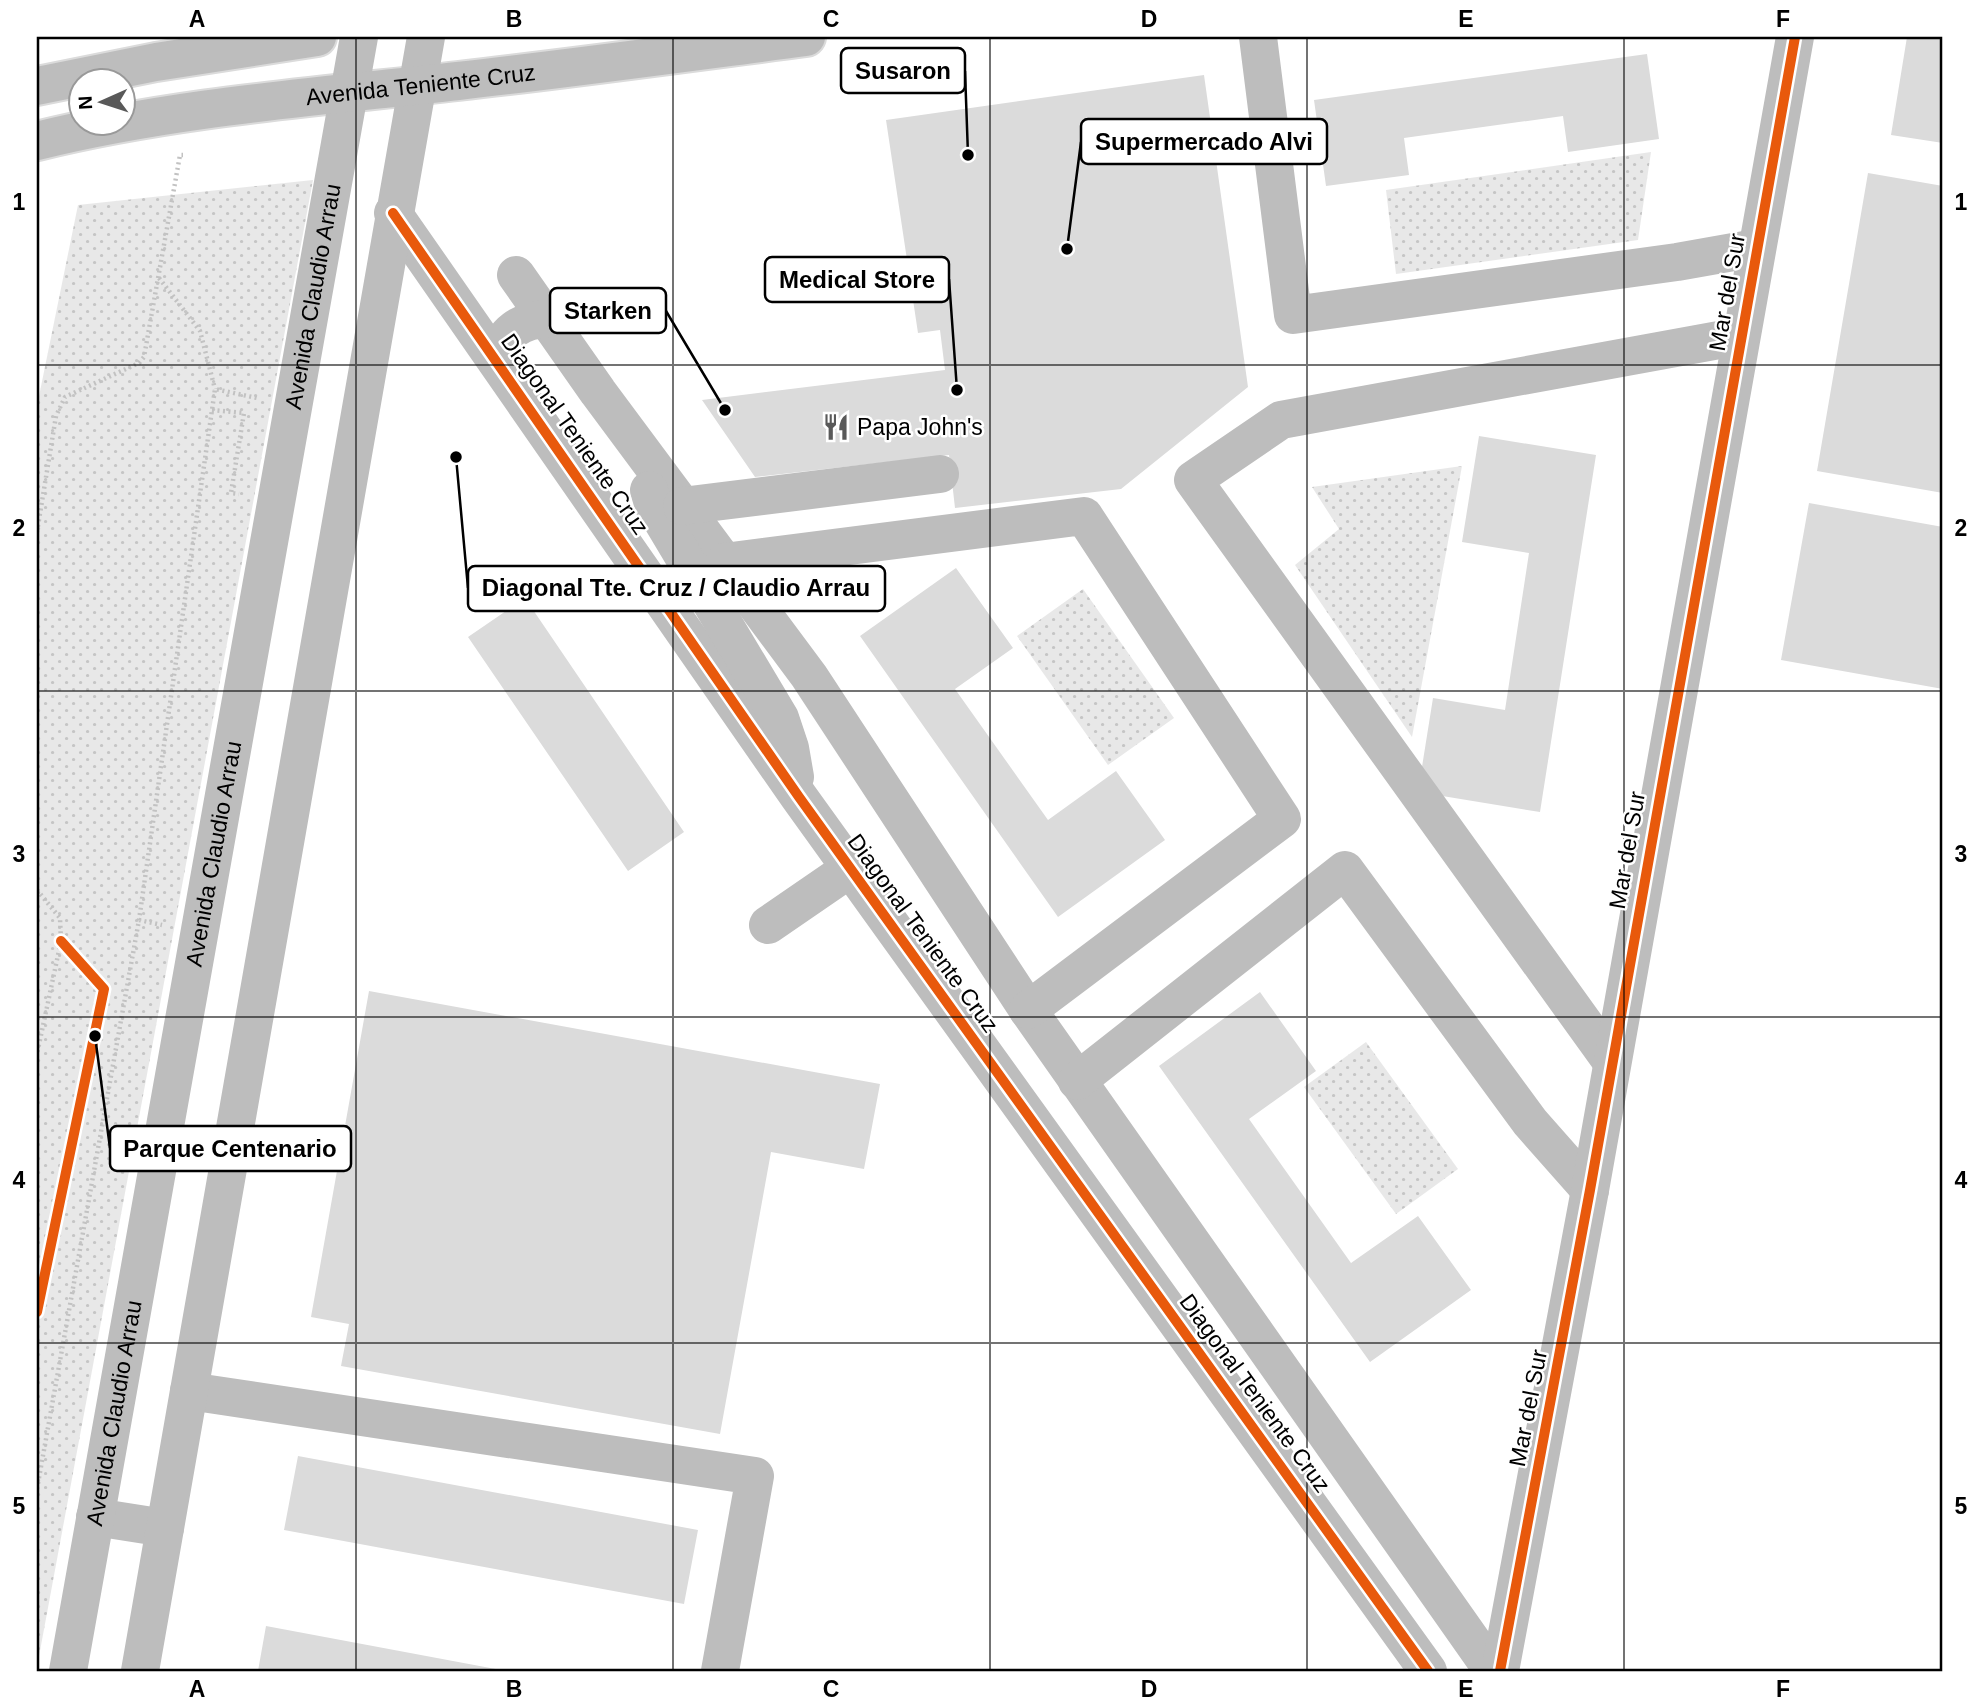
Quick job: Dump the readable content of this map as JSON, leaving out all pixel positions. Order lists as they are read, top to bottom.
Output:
{
  "streets": {
    "street": [
      "Avenida Teniente Cruz",
      "Mar del Sur",
      "Avenida Claudio Arrau",
      "Diagonal Teniente Cruz"
    ]
  },
  "crossings": [
    ["Avenida Teniente Cruz", "Avenida Claudio Arrau"]
  ],
  "places": {
    "other": [
      "Susaron",
      "Supermercado Alvi",
      "Medical Store",
      "Starken",
      "Diagonal Tte. Cruz / Claudio Arrau",
      "Parque Centenario"
    ],
    "restaurant": ["Papa John's"]
  },
  "north": "left",
  "grid": {
    "columns": [
      "A",
      "B",
      "C",
      "D",
      "E",
      "F"
    ],
    "rows": [
      "1",
      "2",
      "3",
      "4",
      "5"
    ]
  }
}
